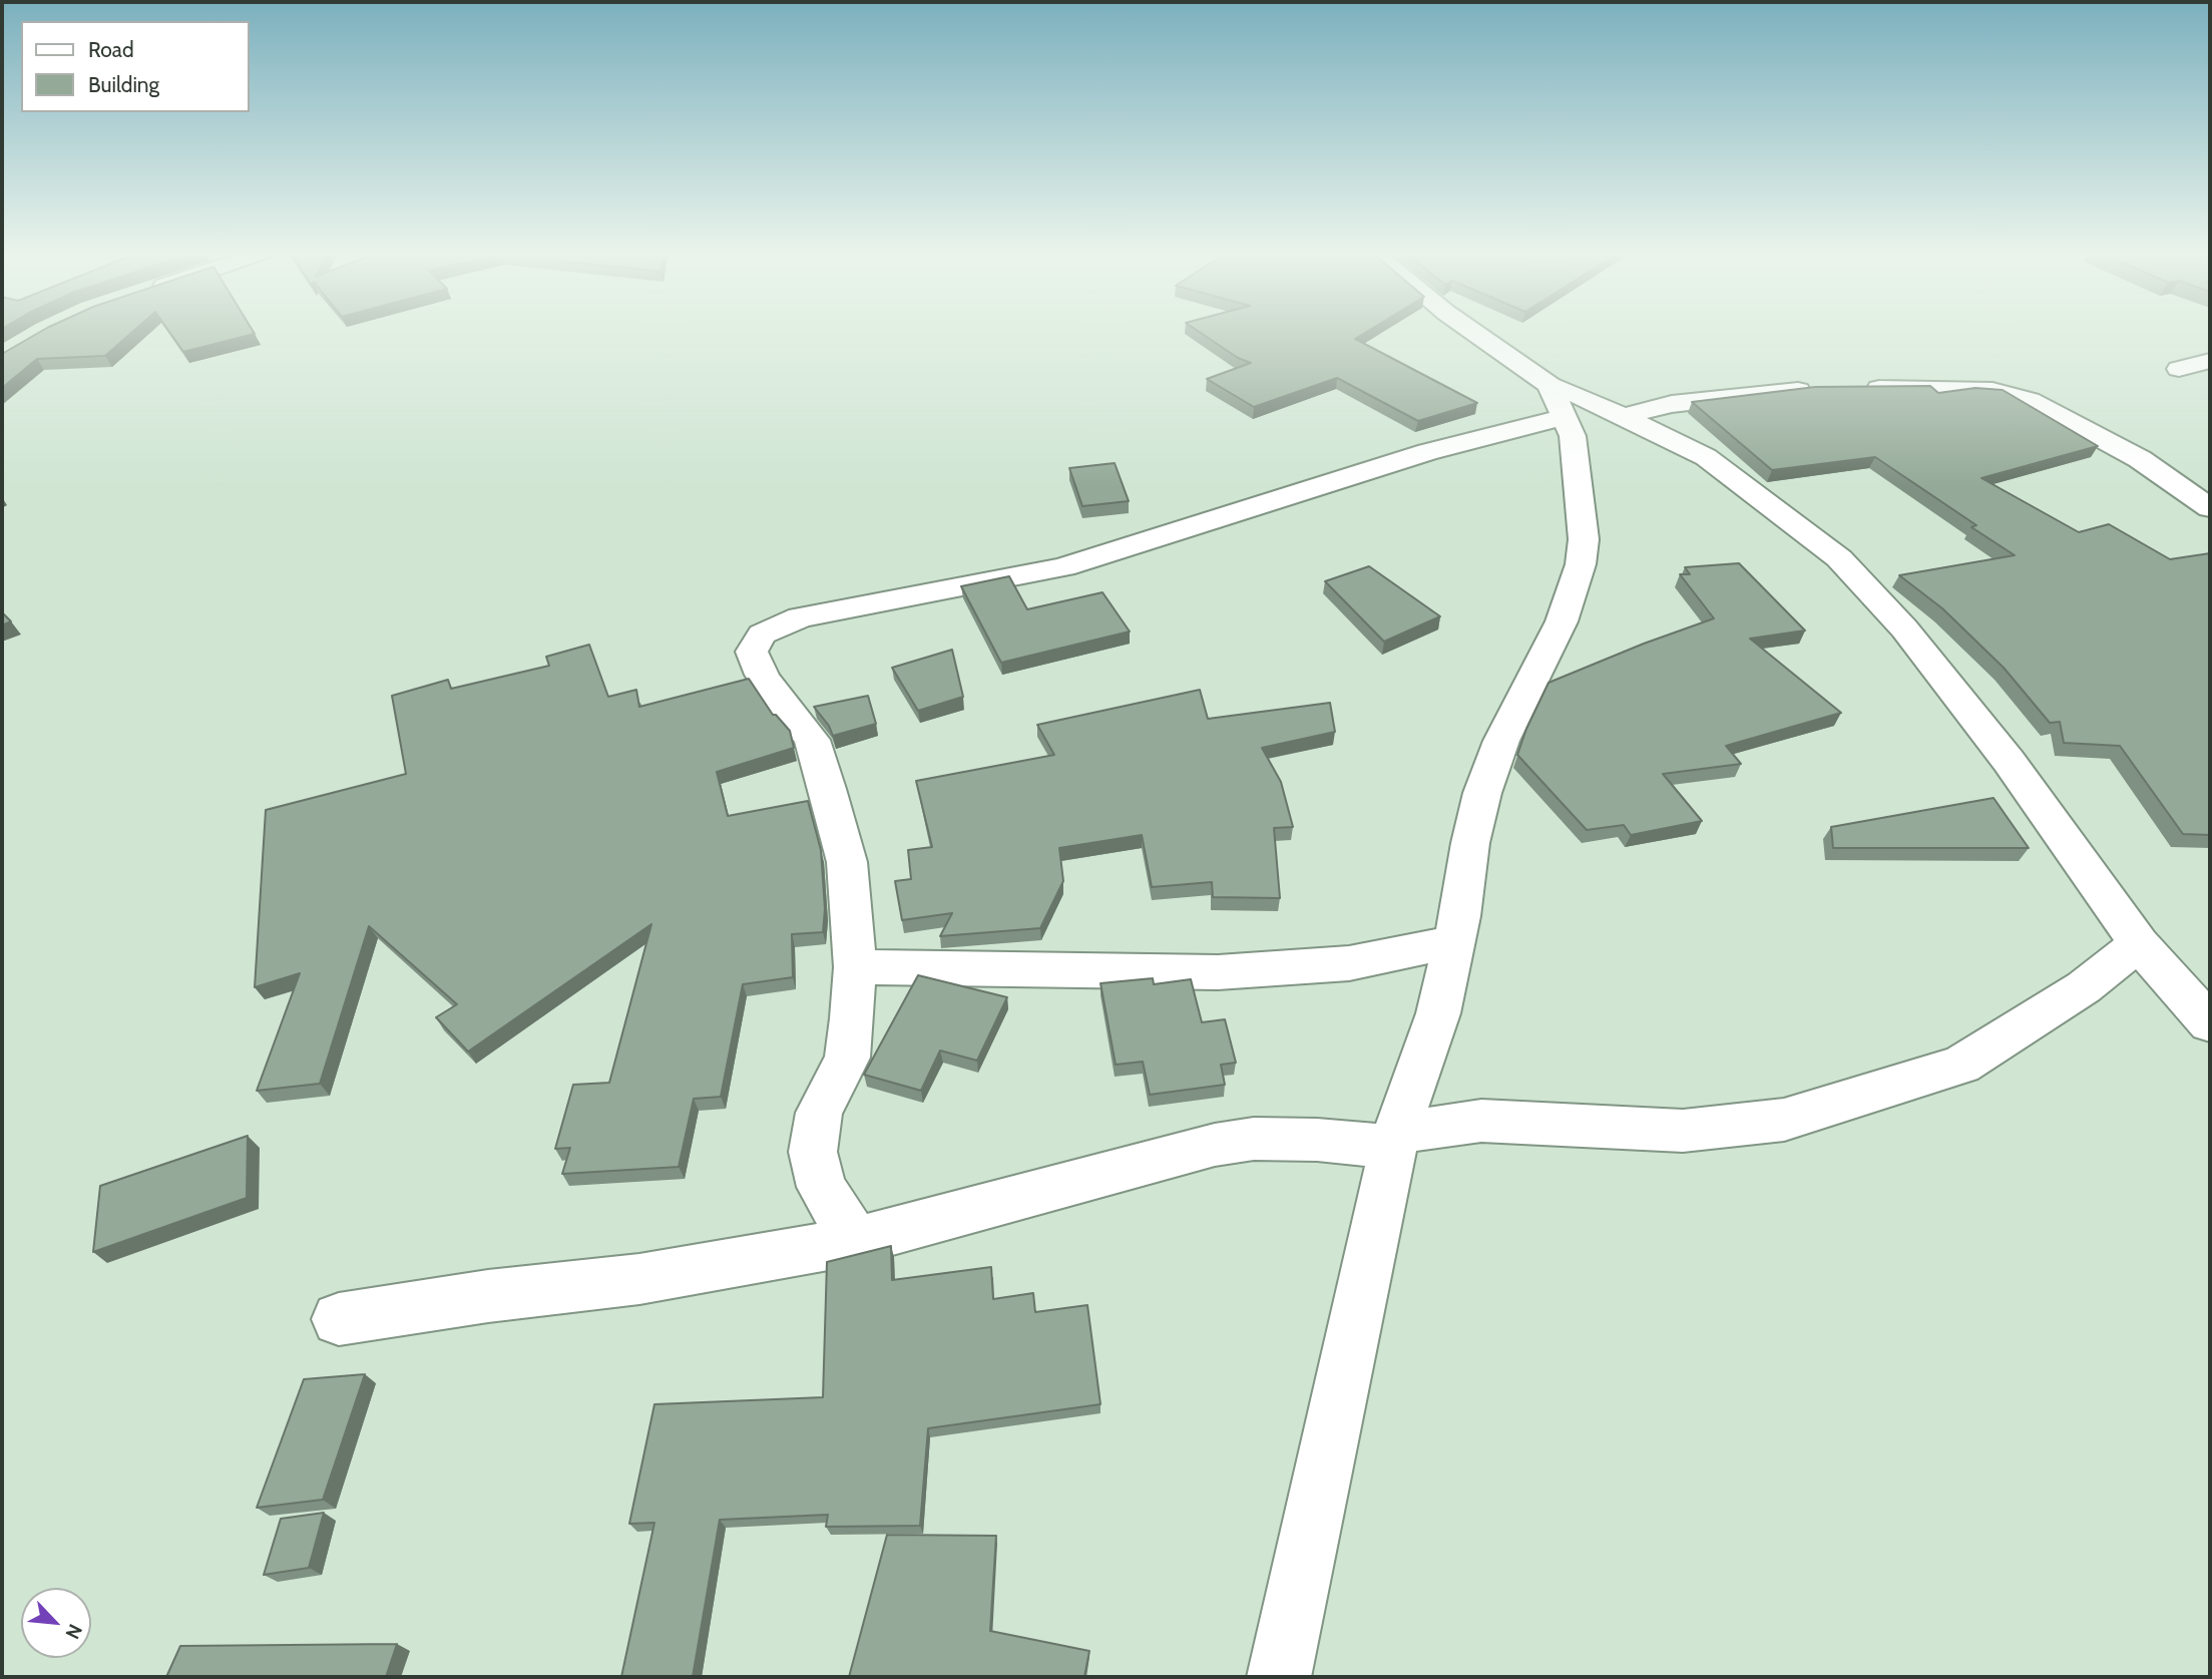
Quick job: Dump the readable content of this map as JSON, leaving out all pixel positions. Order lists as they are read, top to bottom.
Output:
{
  "legend": ["Road", "Building"],
  "north": "bottom right"
}
